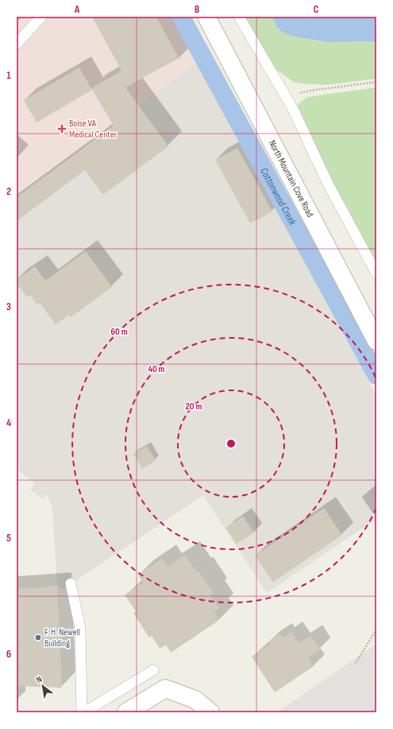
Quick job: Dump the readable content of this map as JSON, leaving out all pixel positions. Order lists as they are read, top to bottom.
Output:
{
  "streets": {
    "street": ["North Mountain Cove Road"]
  },
  "water": ["Cottonwood Creek"],
  "places": {
    "health": ["Boise VA Medical Center"],
    "other": ["F. H. Newell Building"]
  },
  "north": "top left",
  "grid": {
    "columns": ["A", "B", "C"],
    "rows": [
      "1",
      "2",
      "3",
      "4",
      "5",
      "6"
    ]
  },
  "rings": ["60 m", "40 m", "20 m"]
}
